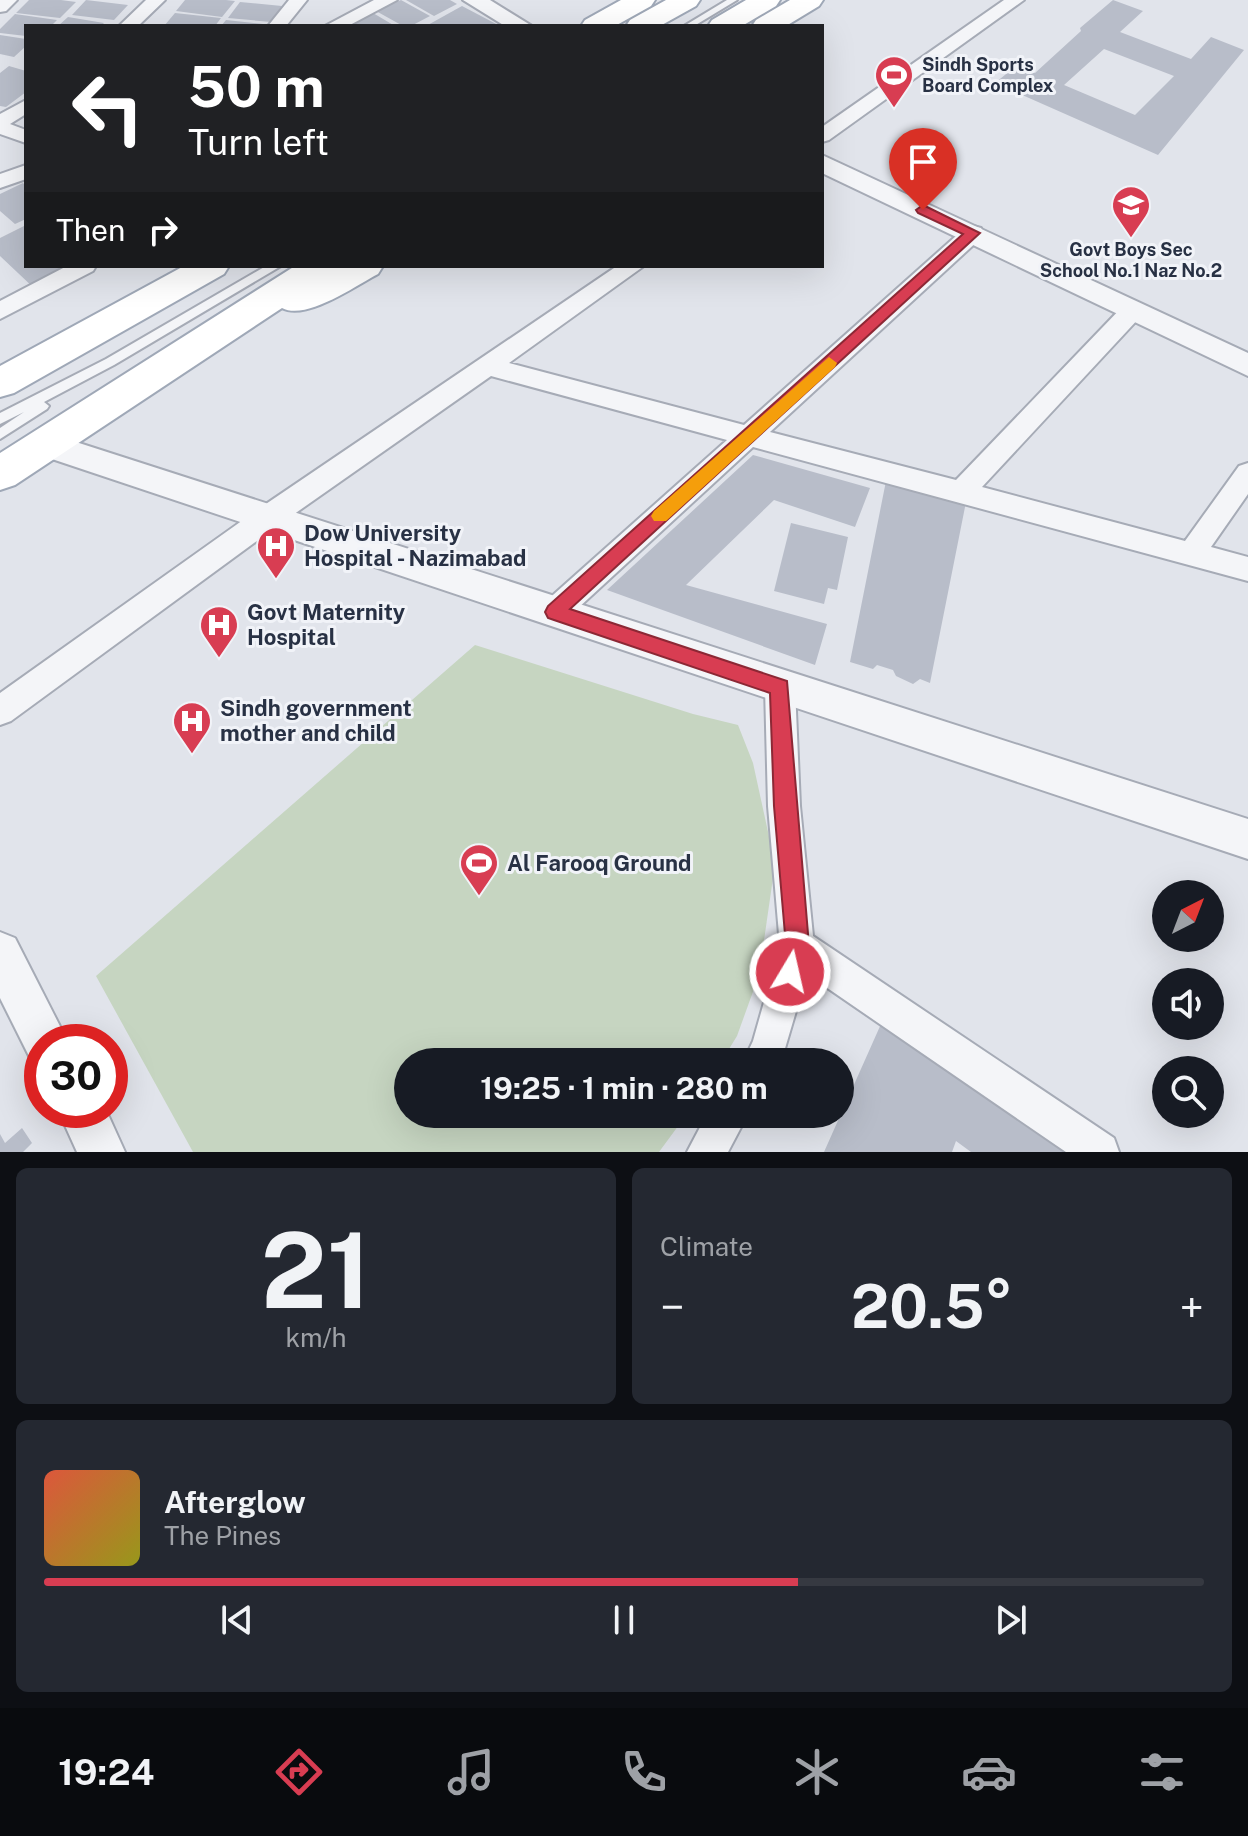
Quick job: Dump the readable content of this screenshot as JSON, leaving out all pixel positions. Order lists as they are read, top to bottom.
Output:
{
  "places": {
    "sports": ["Sindh Sports Board Complex", "Al Farooq Ground"],
    "school or university": ["Govt Boys Sec School No.1 Naz No.2"],
    "hospital": ["Dow University Hospital - Nazimabad", "Govt Maternity Hospital", "Sindh government mother and child"]
  },
  "north": "top right",
  "page": {
    "turn": ["50 m", "Turn left"],
    "then": "Then",
    "limit": "30",
    "trip": "19:25 · 1 min · 280 m",
    "tile": [
      ["21", "km/h"],
      "Climate"
    ],
    "heat": ["−", "20.5°", "+"],
    "song": ["Afterglow", "The Pines"],
    "tabs": "19:24"
  }
}
